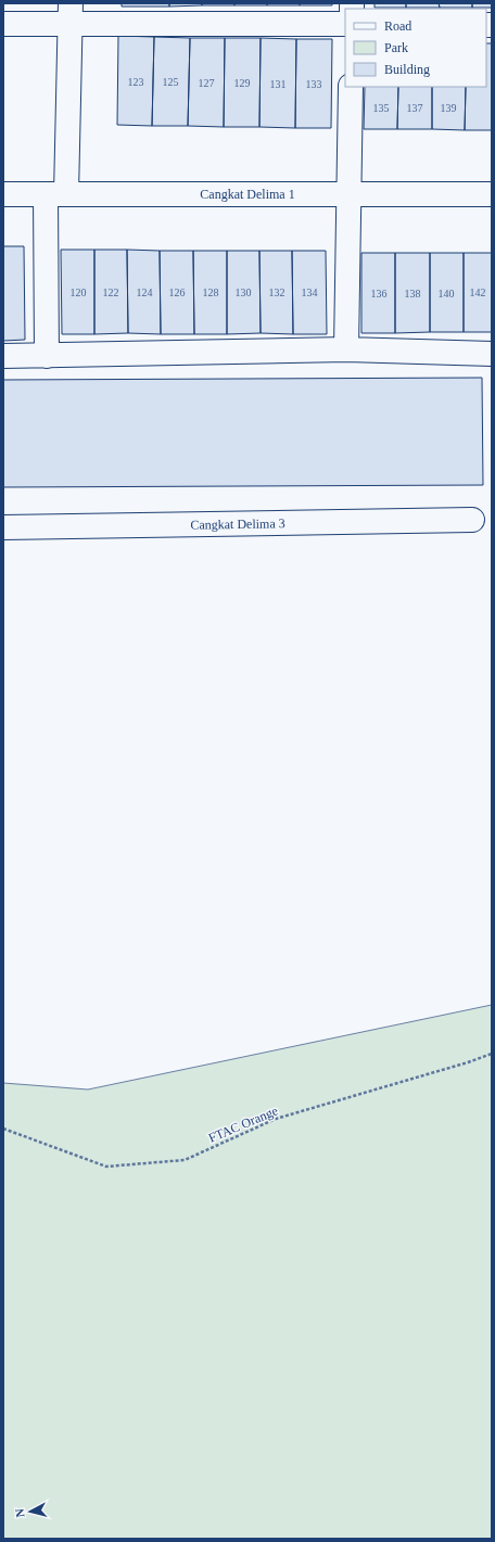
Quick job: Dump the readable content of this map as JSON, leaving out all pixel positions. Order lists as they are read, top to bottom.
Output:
{
  "streets": {
    "street": ["Cangkat Delima 1", "Cangkat Delima 3"],
    "path": ["FTAC Orange"]
  },
  "house_numbers": [
    "123",
    "125",
    "127",
    "129",
    "131",
    "133",
    "135",
    "137",
    "139",
    "120",
    "122",
    "124",
    "126",
    "128",
    "130",
    "132",
    "134",
    "142",
    "136",
    "138",
    "140"
  ],
  "legend": ["Road", "Park", "Building"],
  "north": "left"
}
